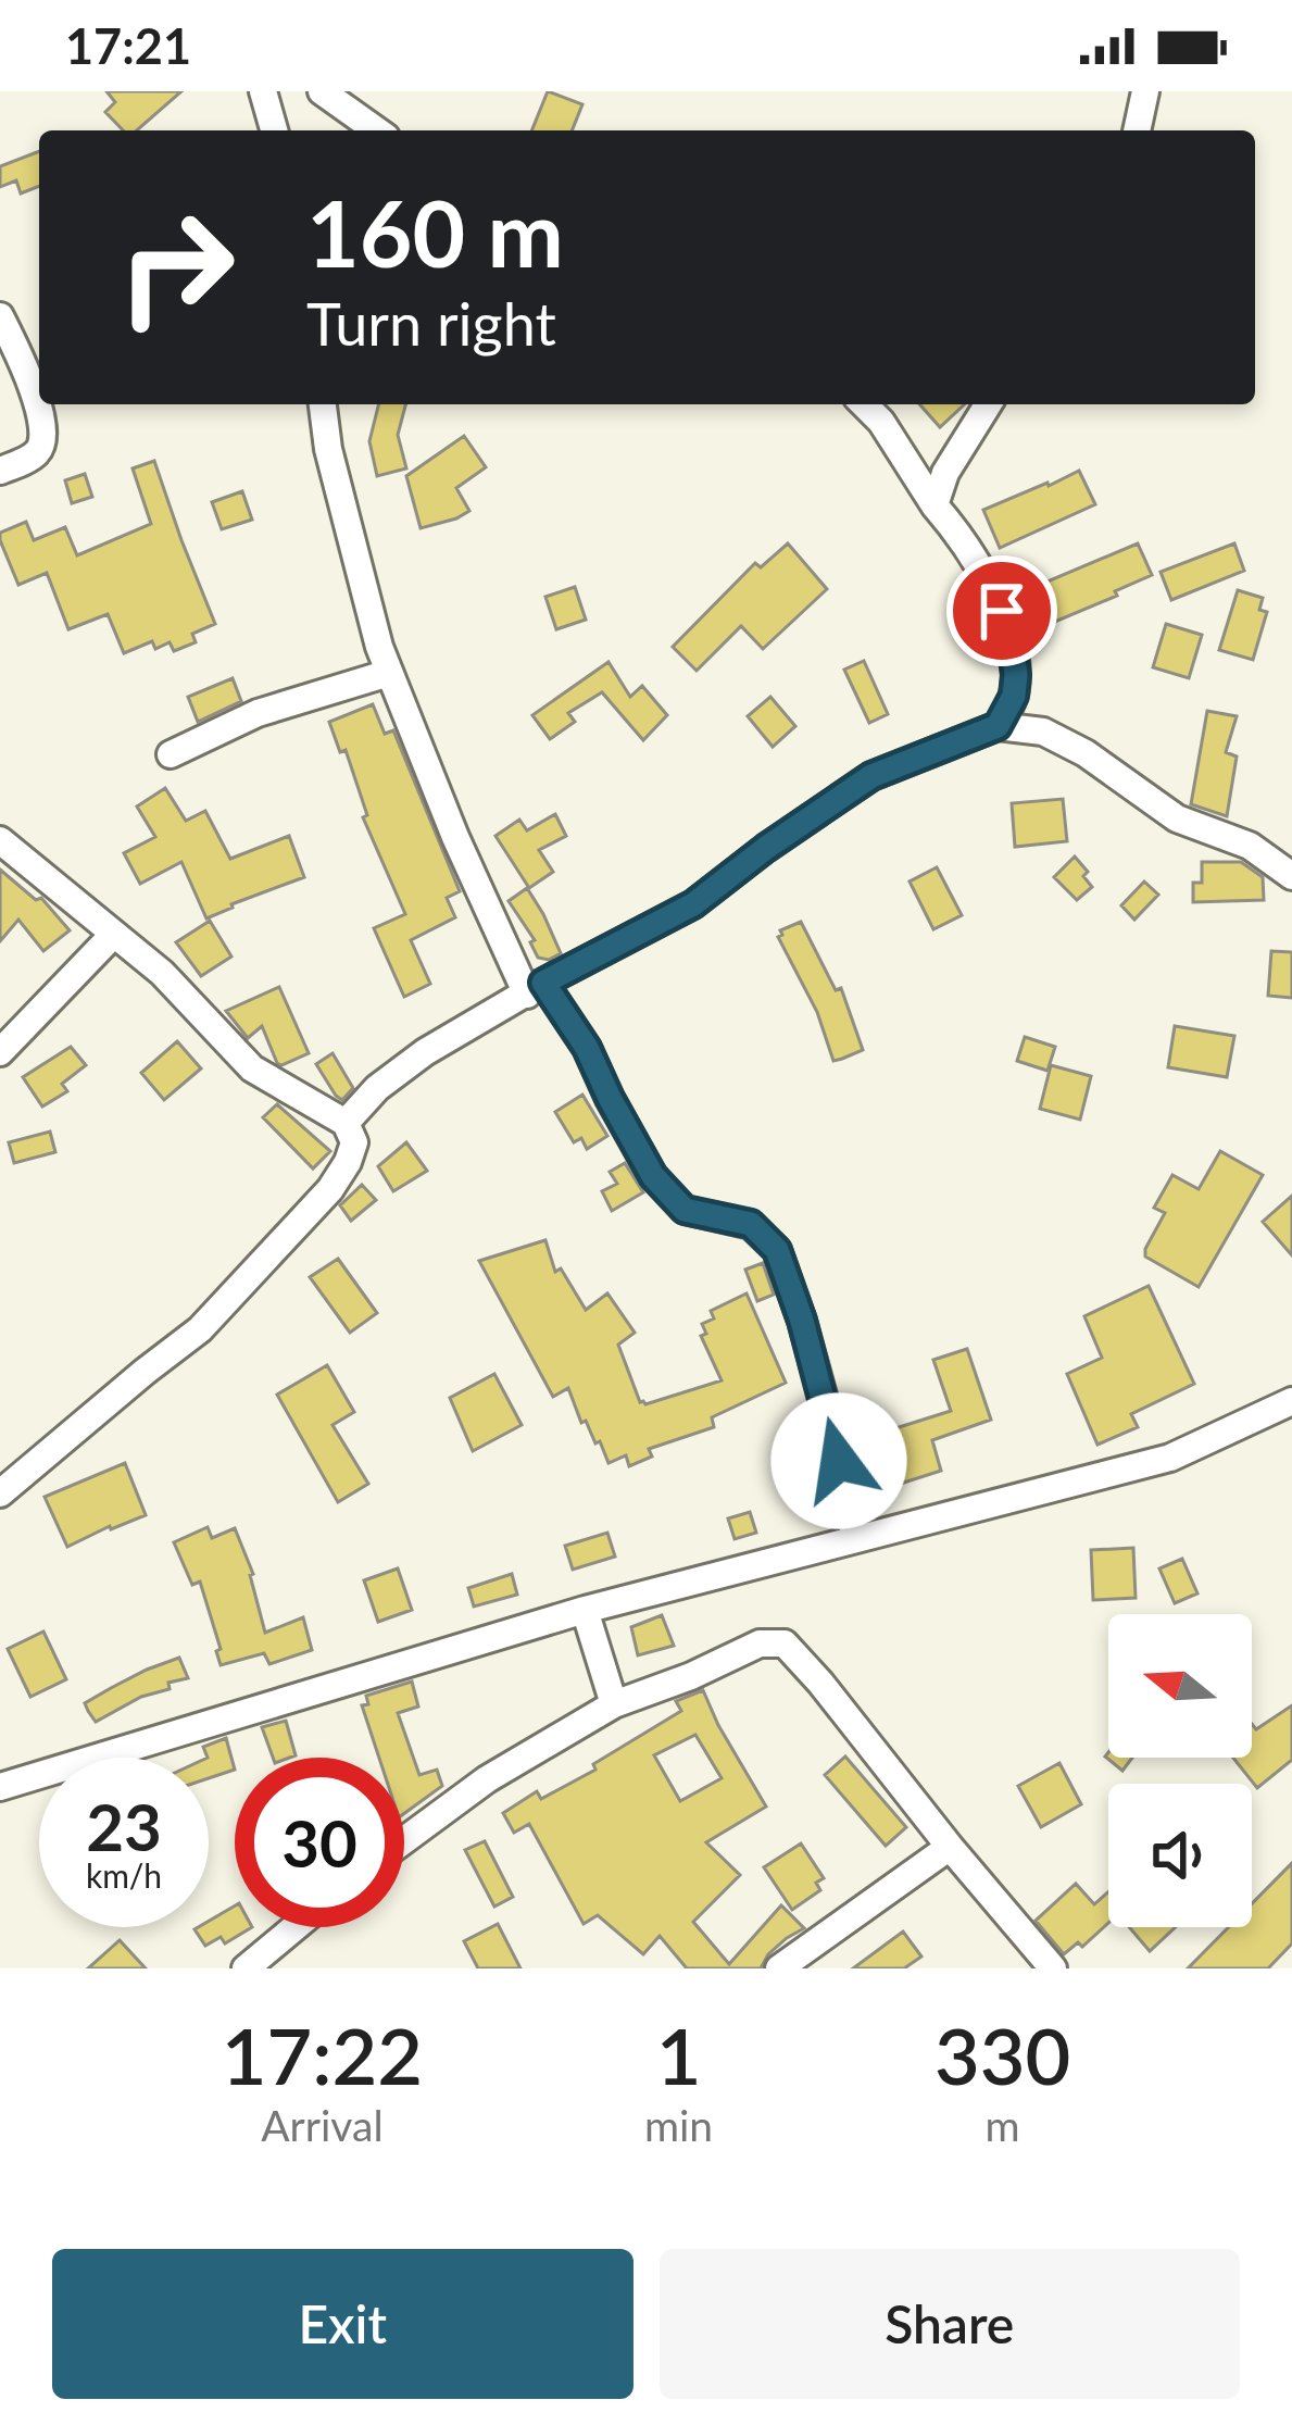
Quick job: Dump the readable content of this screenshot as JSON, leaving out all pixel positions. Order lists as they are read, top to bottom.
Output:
{
  "north": "left",
  "page": {
    "status": "17:21",
    "turn": ["160 m", "Turn right"],
    "speed": "23 km/h",
    "limit": "30",
    "eta": [
      "17:22",
      "Arrival",
      "1",
      "min",
      "330",
      "m"
    ],
    "buttons": ["Exit", "Share"]
  }
}
